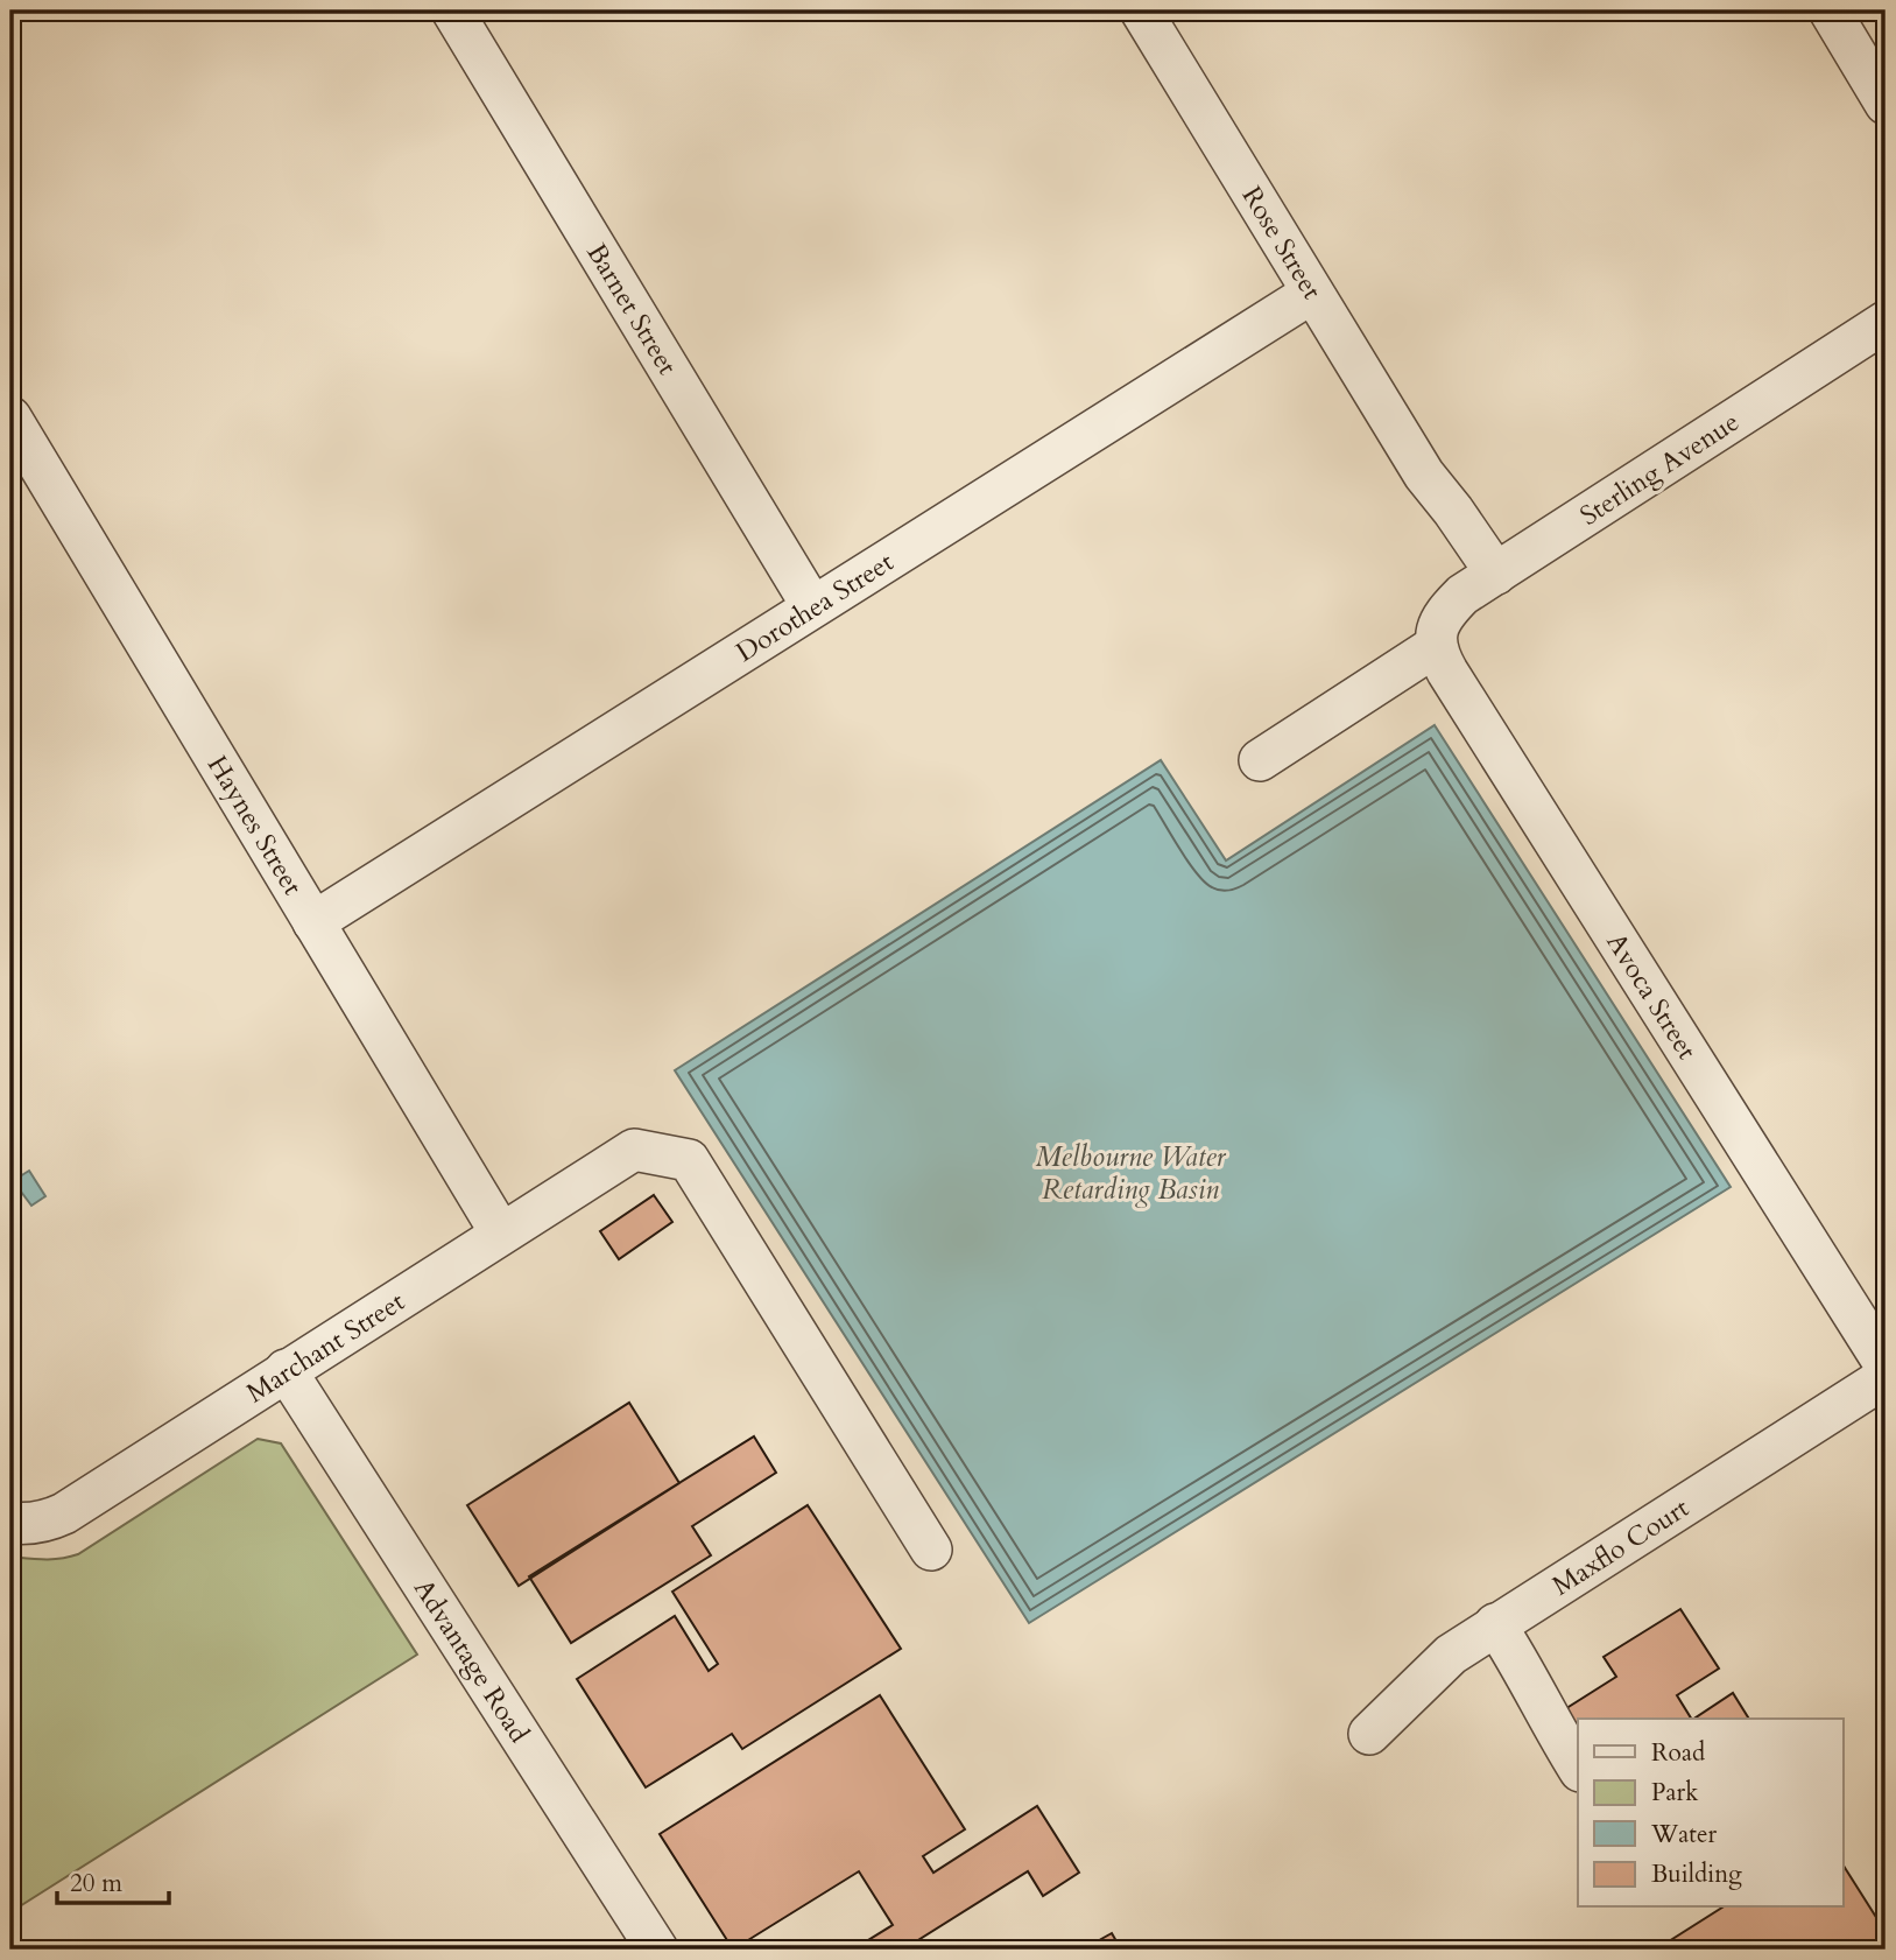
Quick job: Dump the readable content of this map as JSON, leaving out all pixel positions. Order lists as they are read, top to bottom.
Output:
{
  "streets": {
    "street": [
      "Rose Street",
      "Barnet Street",
      "Sterling Avenue",
      "Dorothea Street",
      "Haynes Street",
      "Avoca Street",
      "Marchant Street",
      "Maxflo Court",
      "Advantage Road"
    ]
  },
  "crossings": [
    ["Rose Street", "Sterling Avenue"],
    ["Rose Street", "Dorothea Street"],
    ["Barnet Street", "Dorothea Street"],
    ["Sterling Avenue", "Avoca Street"],
    ["Dorothea Street", "Haynes Street"],
    ["Haynes Street", "Marchant Street"],
    ["Marchant Street", "Advantage Road"]
  ],
  "water": ["Melbourne Water Retarding Basin"],
  "legend": [
    "Road",
    "Park",
    "Water",
    "Building"
  ],
  "scale_bar": "20 m"
}
